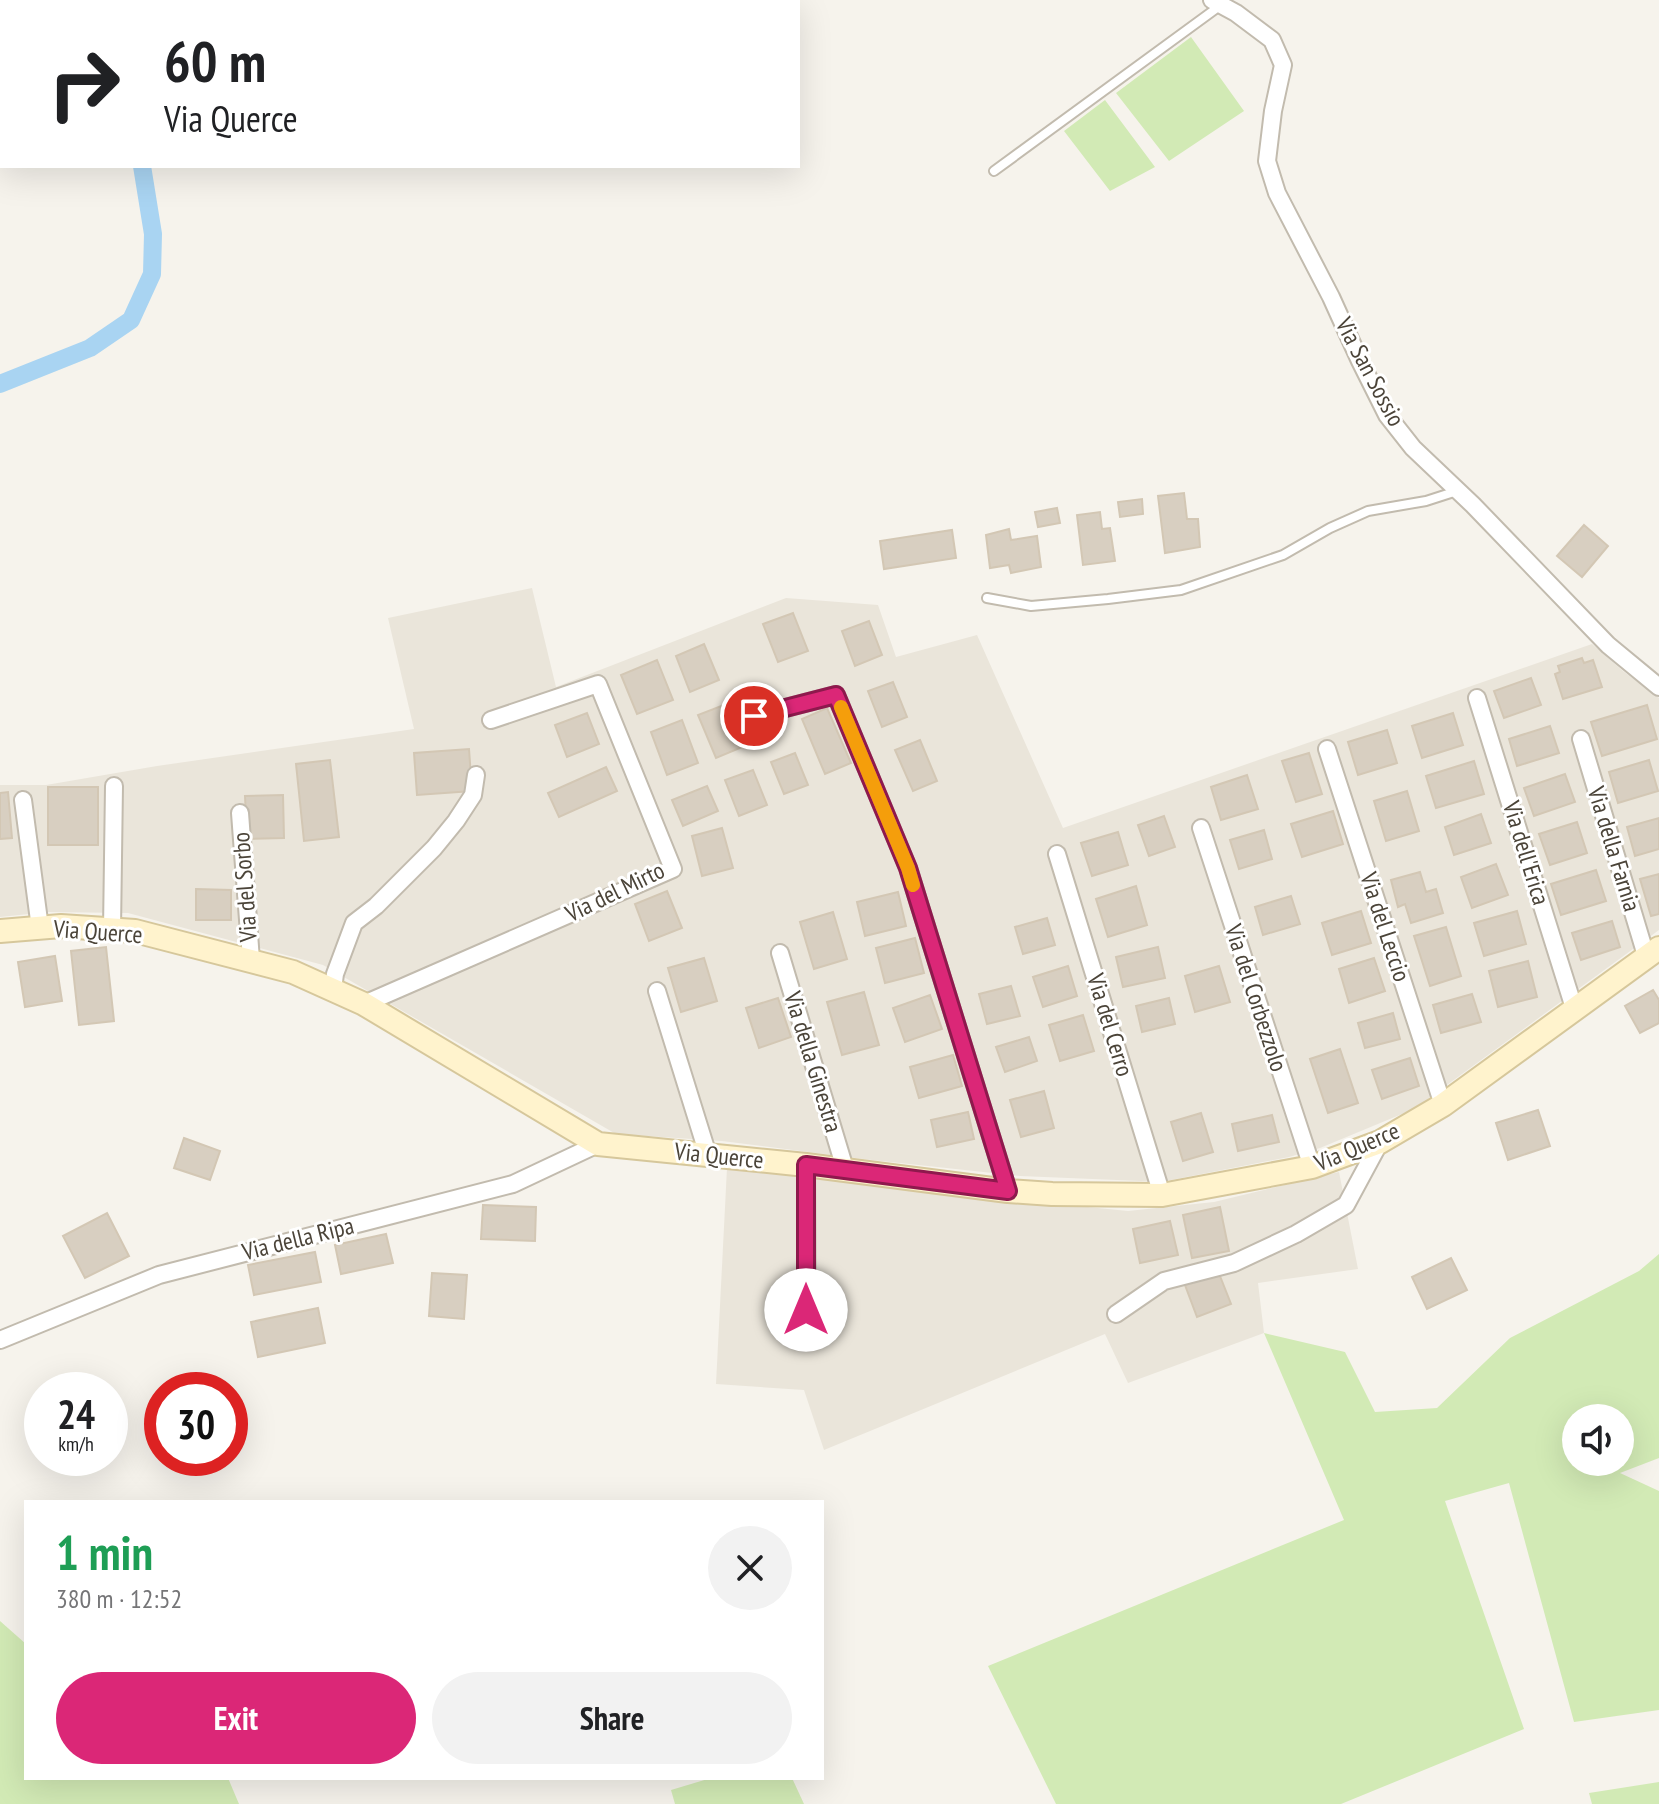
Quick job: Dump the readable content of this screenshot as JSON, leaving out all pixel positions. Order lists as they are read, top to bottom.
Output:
{
  "streets": {
    "street": [
      "Via San Sossio",
      "Via della Farnia",
      "Via dell'Erica",
      "Via del Sorbo",
      "Via del Mirto",
      "Via del Leccio",
      "Via Querce",
      "Via del Corbezzolo",
      "Via del Cerro",
      "Via della Ginestra",
      "Via della Ripa"
    ]
  },
  "crossings": [
    ["Via della Farnia", "Via Querce"],
    ["Via dell'Erica", "Via Querce"],
    ["Via del Sorbo", "Via Querce"],
    ["Via del Mirto", "Via Querce"],
    ["Via del Leccio", "Via Querce"],
    ["Via Querce", "Via del Corbezzolo"],
    ["Via Querce", "Via del Cerro"],
    ["Via Querce", "Via della Ginestra"],
    ["Via Querce", "Via della Ripa"]
  ],
  "page": {
    "turn": ["60 m", "Via Querce"],
    "speed": "24 km/h",
    "limit": "30",
    "heading": ["1 min", "380 m · 12:52"],
    "buttons": ["Exit", "Share"]
  }
}
